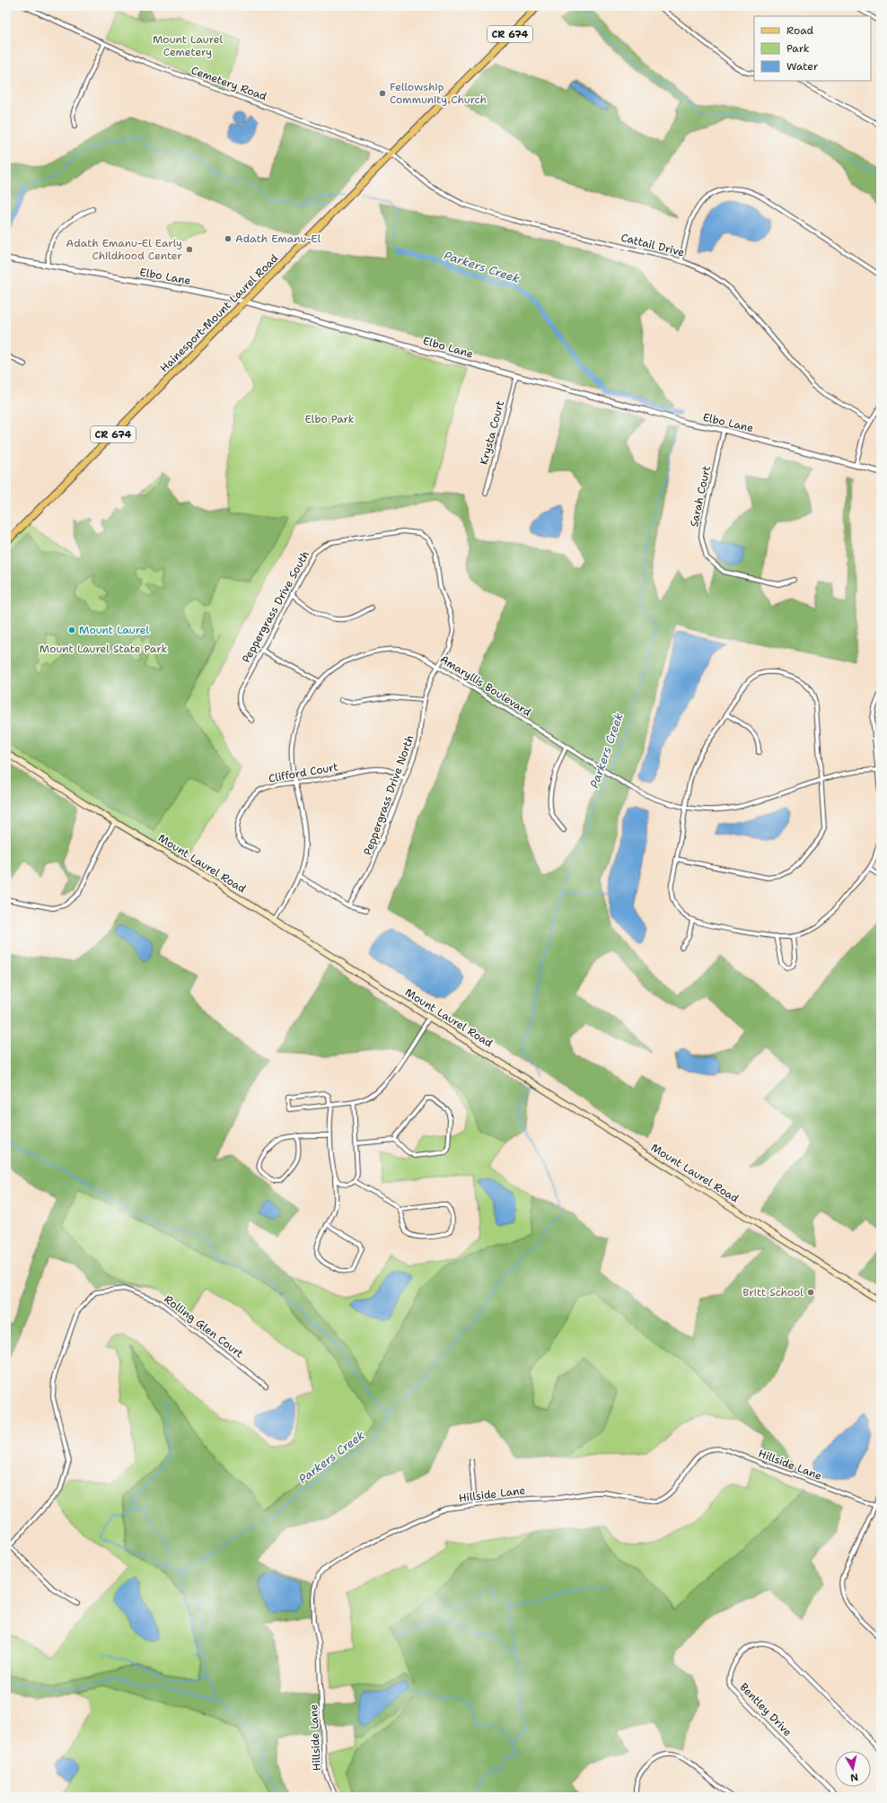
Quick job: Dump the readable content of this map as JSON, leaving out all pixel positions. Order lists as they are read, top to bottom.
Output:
{
  "streets": {
    "main road": ["CR 674", "Hainesport-Mount Laurel Road", "Mount Laurel Road"],
    "street": [
      "Cemetery Road",
      "Cattail Drive",
      "Elbo Lane",
      "Krysta Court",
      "Sarah Court",
      "Peppergrass Drive South",
      "Amaryllis Boulevard",
      "Clifford Court",
      "Peppergrass Drive North",
      "Rolling Glen Court",
      "Hillside Lane",
      "Bentley Drive"
    ]
  },
  "crossings": [
    ["Cemetery Road", "Cattail Drive"],
    ["Cemetery Road", "Hainesport-Mount Laurel Road"],
    ["Cattail Drive", "Hainesport-Mount Laurel Road"],
    ["Elbo Lane", "Hainesport-Mount Laurel Road"],
    ["Elbo Lane", "Krysta Court"],
    ["Elbo Lane", "Sarah Court"],
    ["Peppergrass Drive South", "Amaryllis Boulevard"],
    ["Peppergrass Drive South", "Peppergrass Drive North"],
    ["Amaryllis Boulevard", "Clifford Court"],
    ["Amaryllis Boulevard", "Peppergrass Drive North"],
    ["Amaryllis Boulevard", "Mount Laurel Road"],
    ["Clifford Court", "Peppergrass Drive North"]
  ],
  "water": ["Parkers Creek"],
  "parks": ["Mount Laurel Cemetery", "Elbo Park", "Mount Laurel State Park"],
  "places": [
    "Fellowship Community Church",
    "Adath Emanu-El",
    "Adath Emanu-El Early Childhood Center",
    "Mount Laurel",
    "Britt School"
  ],
  "legend": ["Road", "Park", "Water"],
  "north": "bottom"
}
